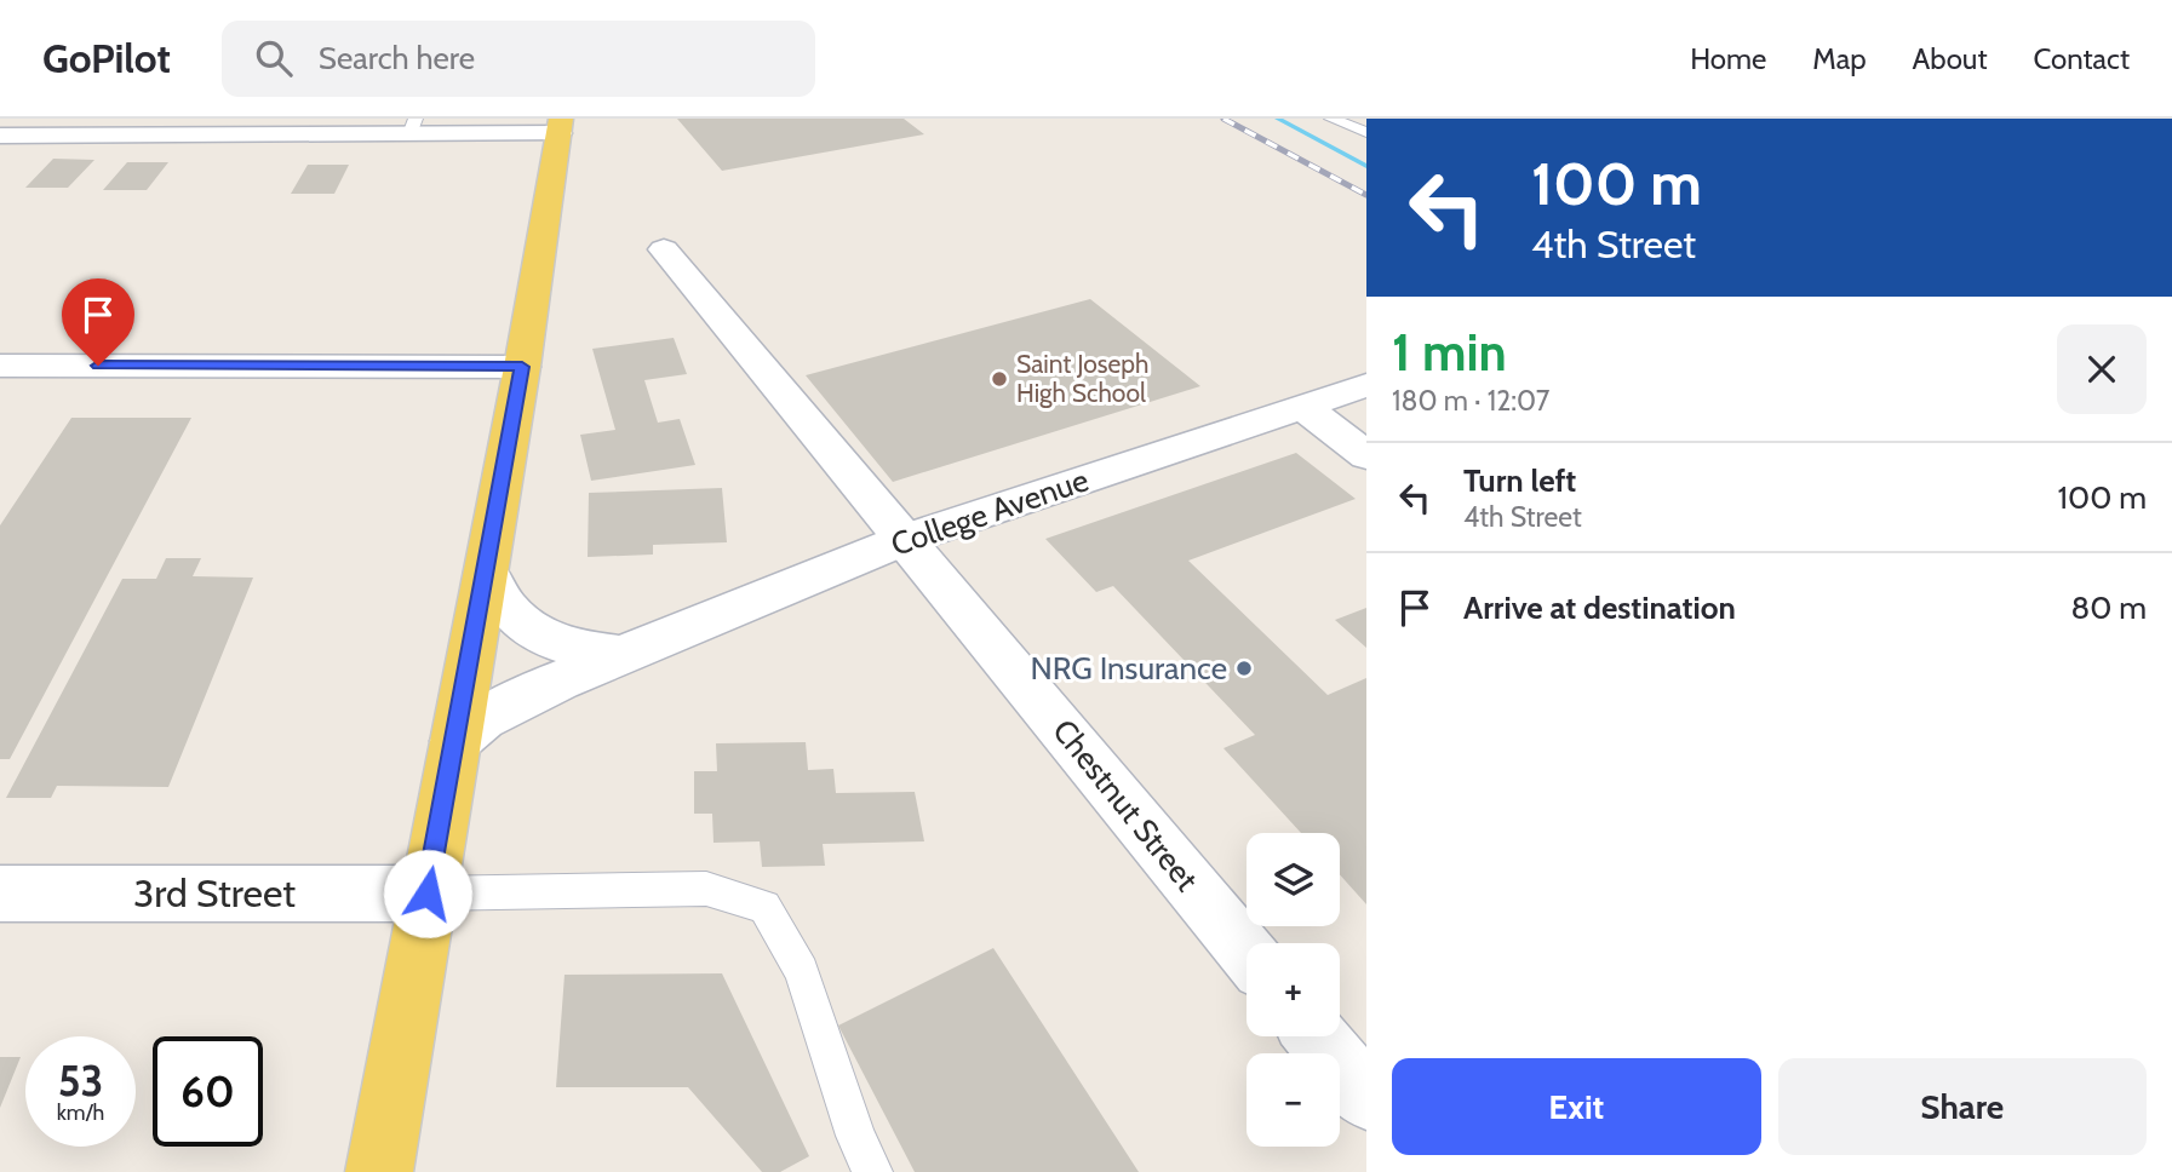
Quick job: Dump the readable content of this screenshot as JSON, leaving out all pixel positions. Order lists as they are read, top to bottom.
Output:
{
  "streets": {
    "street": ["College Avenue", "Chestnut Street", "3rd Street"]
  },
  "crossings": [
    ["College Avenue", "Chestnut Street"]
  ],
  "places": ["Saint Joseph High School", "NRG Insurance"],
  "page": {
    "header": "GoPilot",
    "search": "Search here",
    "nav": [
      "Home",
      "Map",
      "About",
      "Contact"
    ],
    "turn": ["100 m", "4th Street"],
    "heading": ["1 min", "180 m · 12:07"],
    "list": [
      {
        "name": "Turn left",
        "note": "4th Street",
        "value": "100 m"
      },
      {
        "name": "Arrive at destination",
        "value": "80 m"
      }
    ],
    "map_buttons": ["+", "−"],
    "speed": "53 km/h",
    "limit": "60",
    "buttons": ["Exit", "Share"]
  }
}
